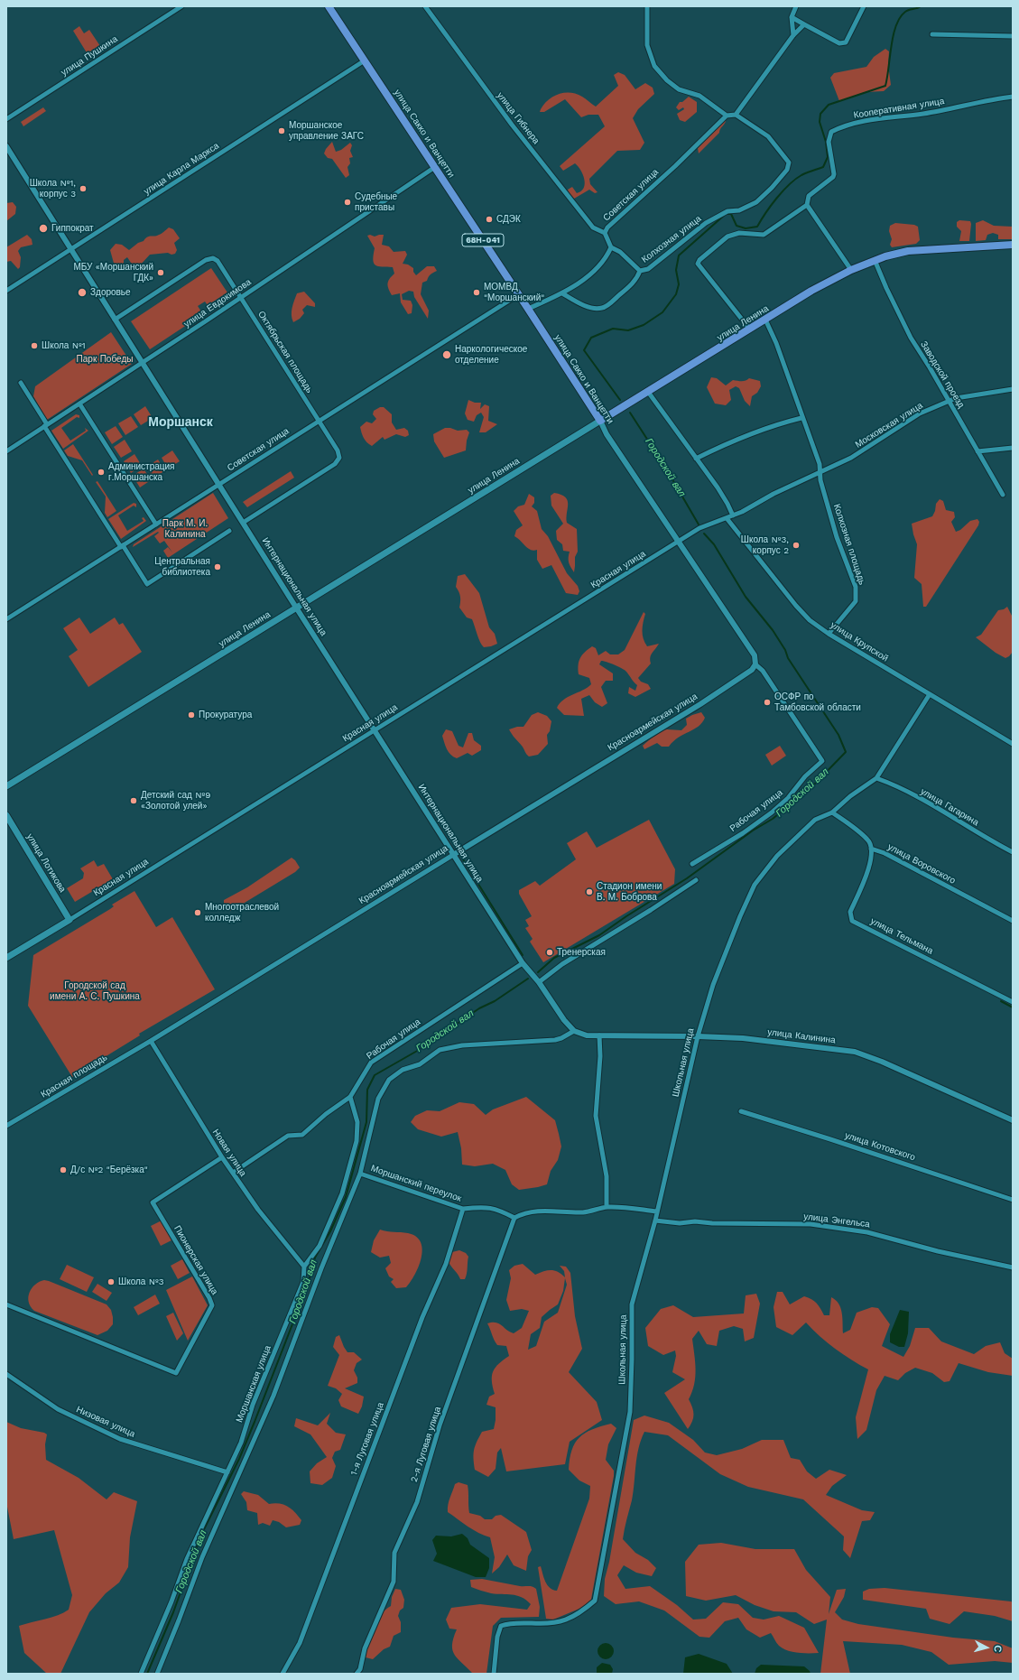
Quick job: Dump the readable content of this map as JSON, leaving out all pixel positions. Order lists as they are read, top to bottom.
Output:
{
  "streets": {
    "main road": [
      "улица Сакко и Ванцетти",
      "68Н-041",
      "улица Ленина",
      "улица Лотикова"
    ],
    "street": [
      "улица Пушкина",
      "Кооперативная улица",
      "улица Гибнера",
      "улица Карла Маркса",
      "Советская улица",
      "Колхозная улица",
      "улица Евдокимова",
      "Октябрьская площадь",
      "Заводской проезд",
      "Московская улица",
      "Колхозная площадь",
      "Красная улица",
      "Интернациональная улица",
      "улица Крупской",
      "Красноармейская улица",
      "улица Гагарина",
      "Рабочая улица",
      "улица Воровского",
      "улица Тельмана",
      "улица Калинина",
      "Школьная улица",
      "Красная площадь",
      "улица Котовского",
      "Новая улица",
      "Моршанский переулок",
      "улица Энгельса",
      "Пионерская улица",
      "Моршанская улица",
      "Низовая улица",
      "1-я Луговая улица",
      "2-я Луговая улица"
    ]
  },
  "crossings": [
    ["Кооперативная улица", "улица Ленина"],
    ["улица Гибнера", "Советская улица"],
    ["улица Сакко и Ванцетти", "улица Карла Маркса"],
    ["улица Сакко и Ванцетти", "Советская улица"],
    ["улица Сакко и Ванцетти", "улица Евдокимова"],
    ["улица Сакко и Ванцетти", "улица Ленина"],
    ["улица Сакко и Ванцетти", "Красная улица"],
    ["улица Сакко и Ванцетти", "Красноармейская улица"],
    ["улица Сакко и Ванцетти", "Рабочая улица"],
    ["улица Карла Маркса", "Интернациональная улица"],
    ["Советская улица", "Октябрьская площадь"],
    ["Советская улица", "Интернациональная улица"],
    ["улица Евдокимова", "Октябрьская площадь"],
    ["улица Евдокимова", "Интернациональная улица"],
    ["улица Ленина", "Заводской проезд"],
    ["улица Ленина", "Колхозная площадь"],
    ["улица Ленина", "Интернациональная улица"],
    ["Октябрьская площадь", "Интернациональная улица"],
    ["Заводской проезд", "Московская улица"],
    ["Московская улица", "Колхозная площадь"],
    ["Колхозная площадь", "улица Крупской"],
    ["Красная улица", "Интернациональная улица"],
    ["Красная улица", "улица Крупской"],
    ["Красная улица", "улица Лотикова"],
    ["Интернациональная улица", "Красноармейская улица"],
    ["Интернациональная улица", "Рабочая улица"],
    ["Интернациональная улица", "улица Калинина"],
    ["Красноармейская улица", "Красная площадь"],
    ["Красноармейская улица", "Новая улица"],
    ["улица Гагарина", "Школьная улица"],
    ["Рабочая улица", "Новая улица"],
    ["улица Воровского", "улица Тельмана"],
    ["улица Калинина", "Школьная улица"],
    ["Школьная улица", "улица Энгельса"],
    ["Красная площадь", "Новая улица"],
    ["Новая улица", "Пионерская улица"],
    ["Новая улица", "Моршанская улица"],
    ["Моршанский переулок", "1-я Луговая улица"],
    ["Моршанский переулок", "2-я Луговая улица"],
    ["Моршанская улица", "Низовая улица"]
  ],
  "districts": ["Моршанск"],
  "water": ["Городской вал"],
  "parks": ["Парк Победы", "Парк М. И. Калинина", "Городской сад имени А. С. Пушкина"],
  "places": [
    "Моршанское управление ЗАГС",
    "Школа №1, корпус 3",
    "Судебные приставы",
    "СДЭК",
    "Гиппократ",
    "МБУ «Моршанский ГДК»",
    "Здоровье",
    "МОМВД \"Моршанский\"",
    "Школа №1",
    "Наркологическое отделение",
    "Администрация г.Моршанска",
    "Школа №3, корпус 2",
    "Центральная библиотека",
    "ОСФР по Тамбовской области",
    "Прокуратура",
    "Детский сад №9 «Золотой улей»",
    "Стадион имени В. М. Боброва",
    "Многоотраслевой колледж",
    "Тренерская",
    "Д/с №2 \"Берёзка\"",
    "Школа №3"
  ],
  "north": "right"
}
